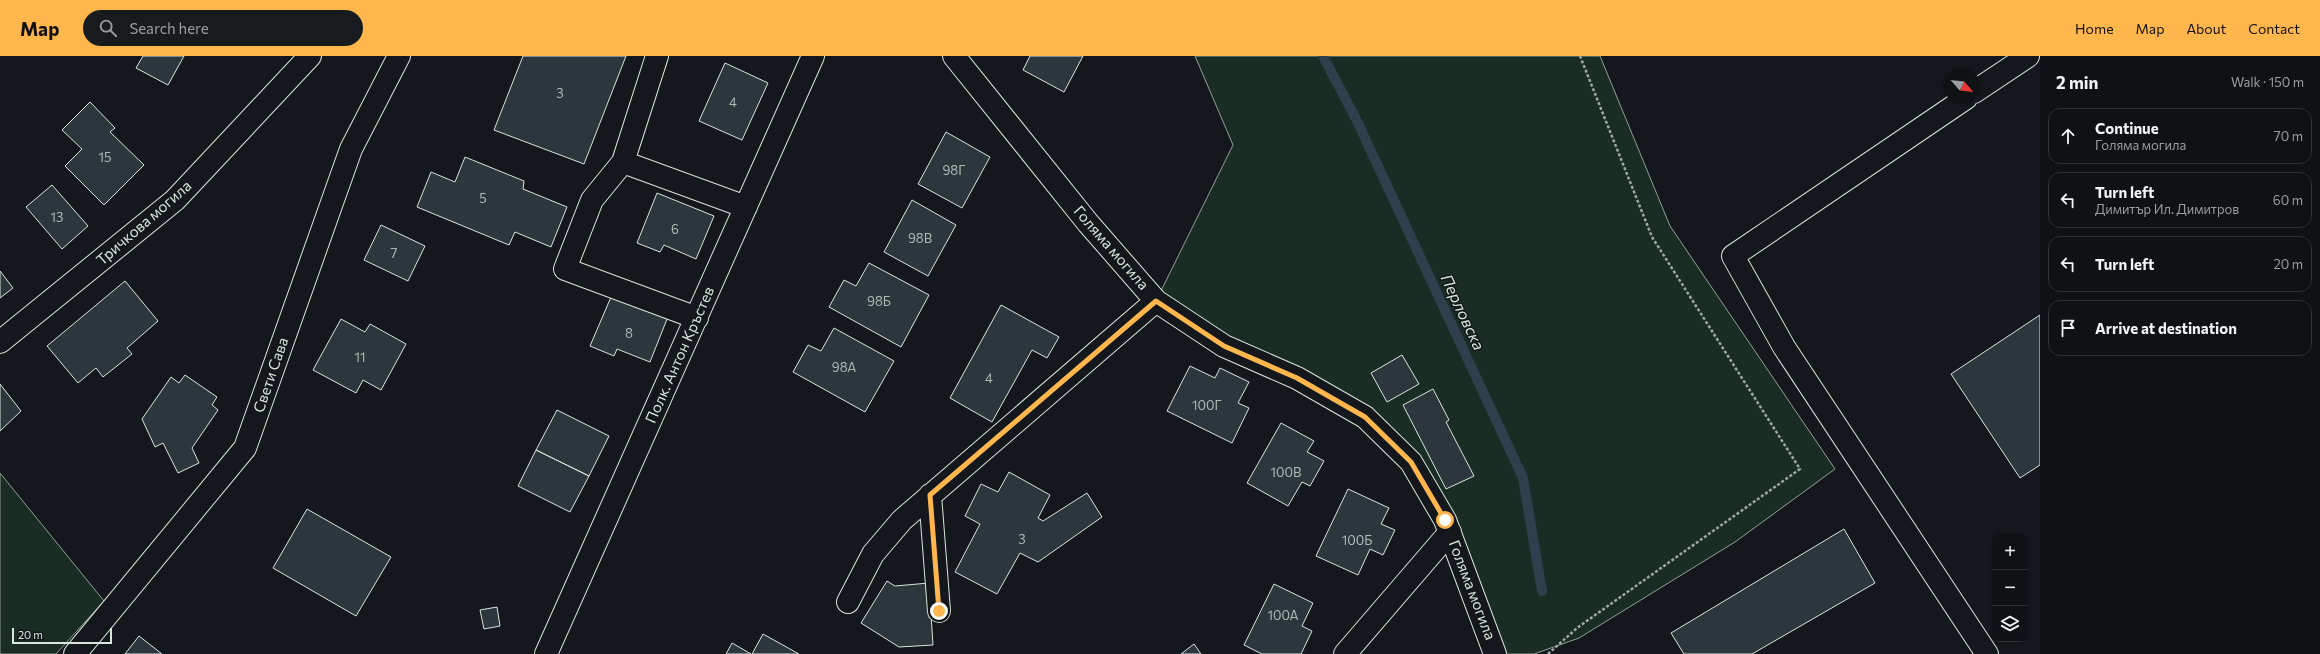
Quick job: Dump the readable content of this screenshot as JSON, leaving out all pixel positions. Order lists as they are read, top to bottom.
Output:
{
  "streets": {
    "street": [
      "Тричкова могила",
      "Голяма могила",
      "Полк. Антон Кръстев",
      "Свети Сава"
    ]
  },
  "water": ["Перловска"],
  "house_numbers": [
    "3",
    "4",
    "15",
    "98Г",
    "5",
    "13",
    "6",
    "98В",
    "7",
    "98Б",
    "8",
    "11",
    "98А",
    "4",
    "100Г",
    "100В",
    "3",
    "100Б",
    "100А"
  ],
  "scale_bar": "20 m",
  "north": "bottom right",
  "page": {
    "header": "Map",
    "search": "Search here",
    "nav": [
      "Home",
      "Map",
      "About",
      "Contact"
    ],
    "heading": ["2 min", "Walk · 150 m"],
    "list": [
      ["Continue", "Голяма могила", "70 m"],
      ["Turn left", "Димитър Ил. Димитров", "60 m"],
      ["Turn left", "20 m"],
      "Arrive at destination"
    ],
    "map_buttons": ["+", "−"],
    "scale": "20 m"
  }
}
